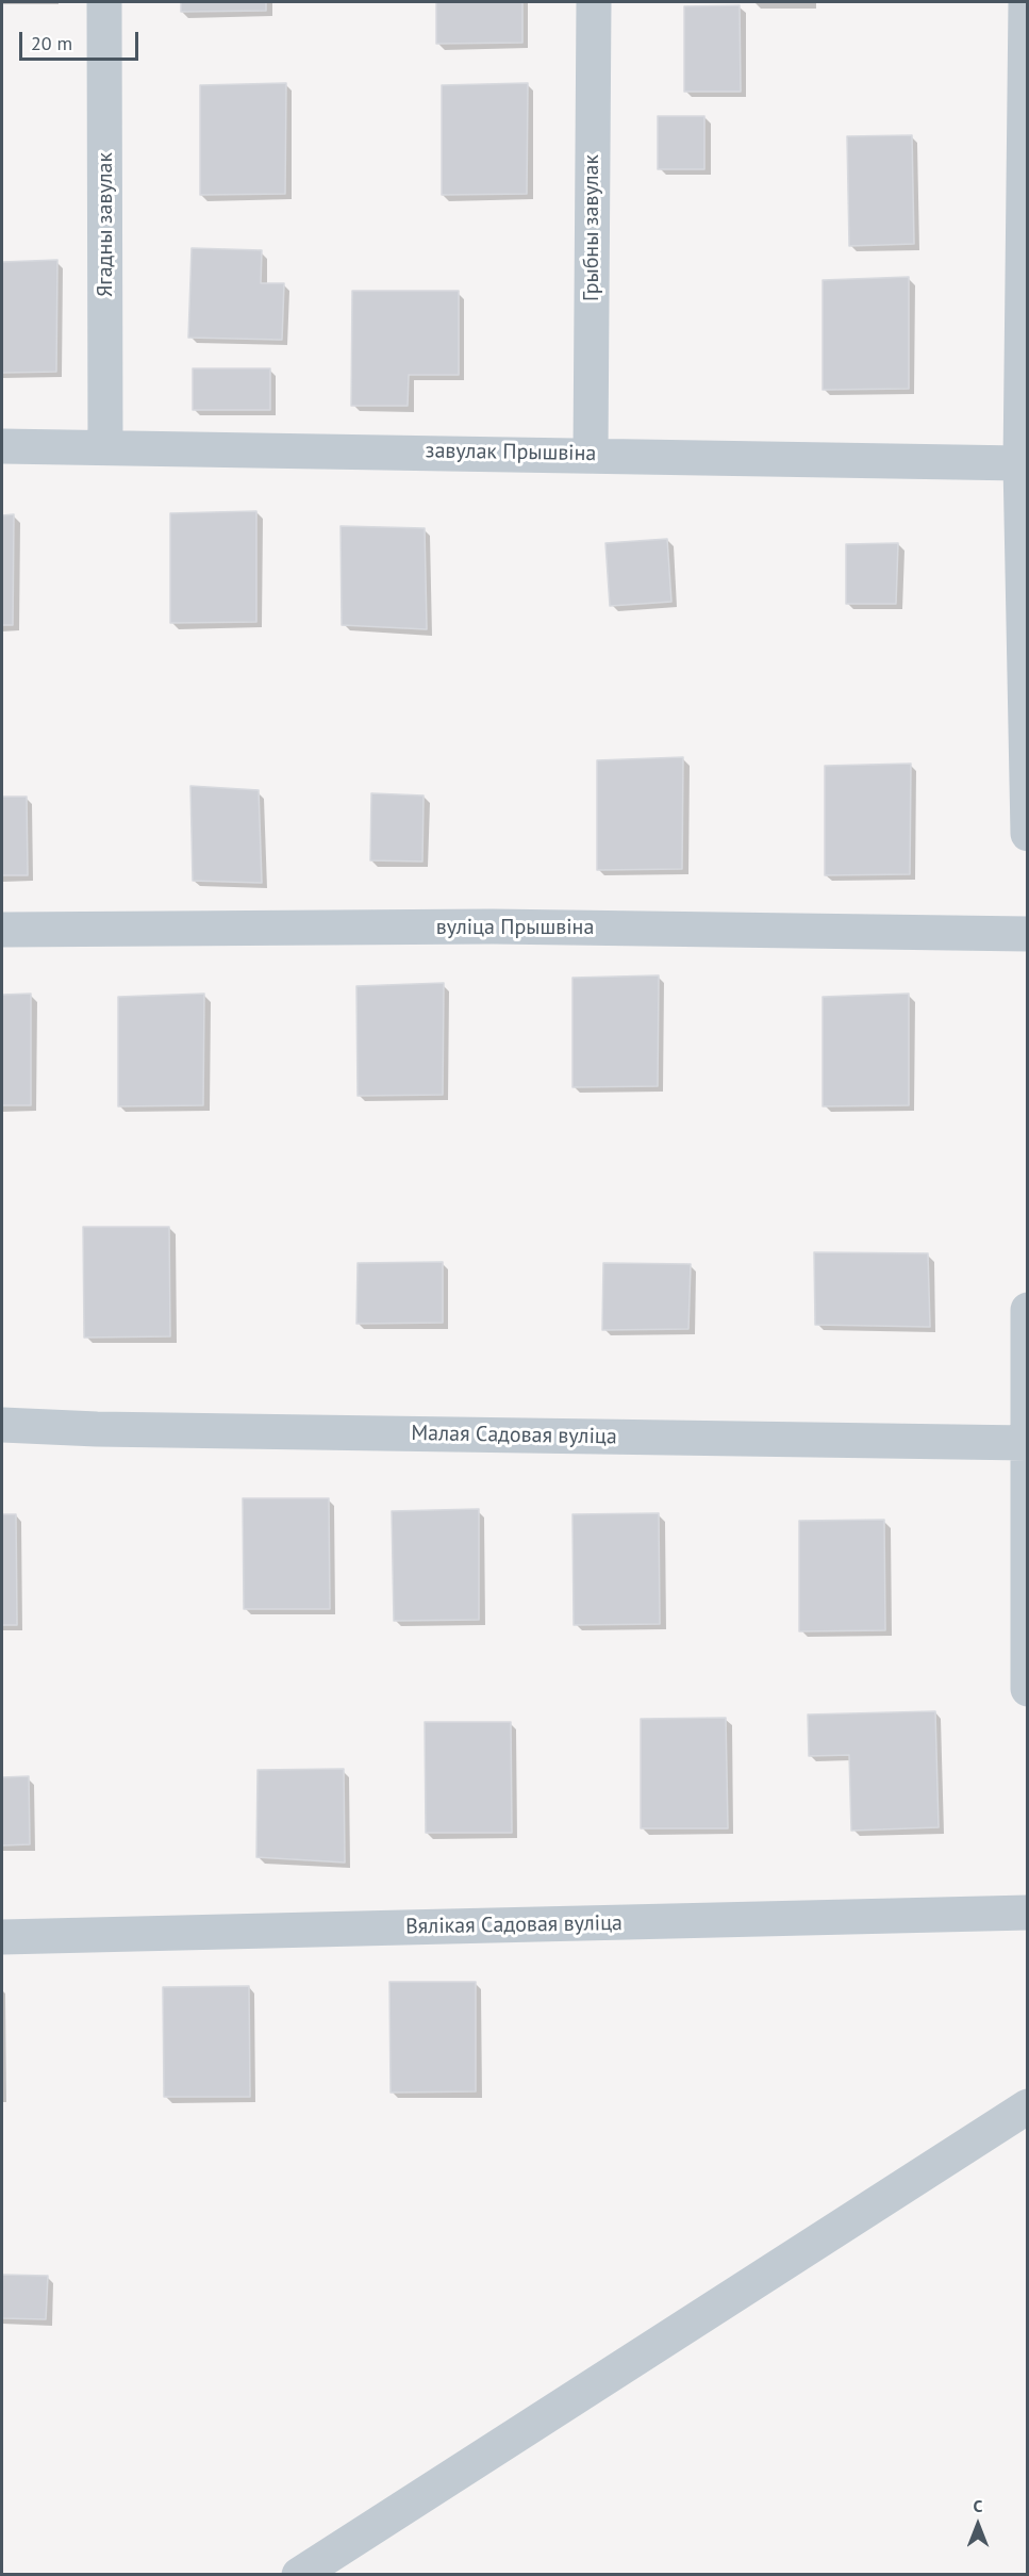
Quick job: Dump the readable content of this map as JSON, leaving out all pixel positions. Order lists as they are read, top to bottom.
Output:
{
  "streets": {
    "street": [
      "Ягадны завулак",
      "Грыбны завулак",
      "завулак Прышвіна",
      "вуліца Прышвіна",
      "Малая Садовая вуліца",
      "Вялікая Садовая вуліца"
    ]
  },
  "crossings": [
    ["Ягадны завулак", "завулак Прышвіна"],
    ["Грыбны завулак", "завулак Прышвіна"]
  ],
  "scale_bar": "20 m",
  "north": "top"
}
